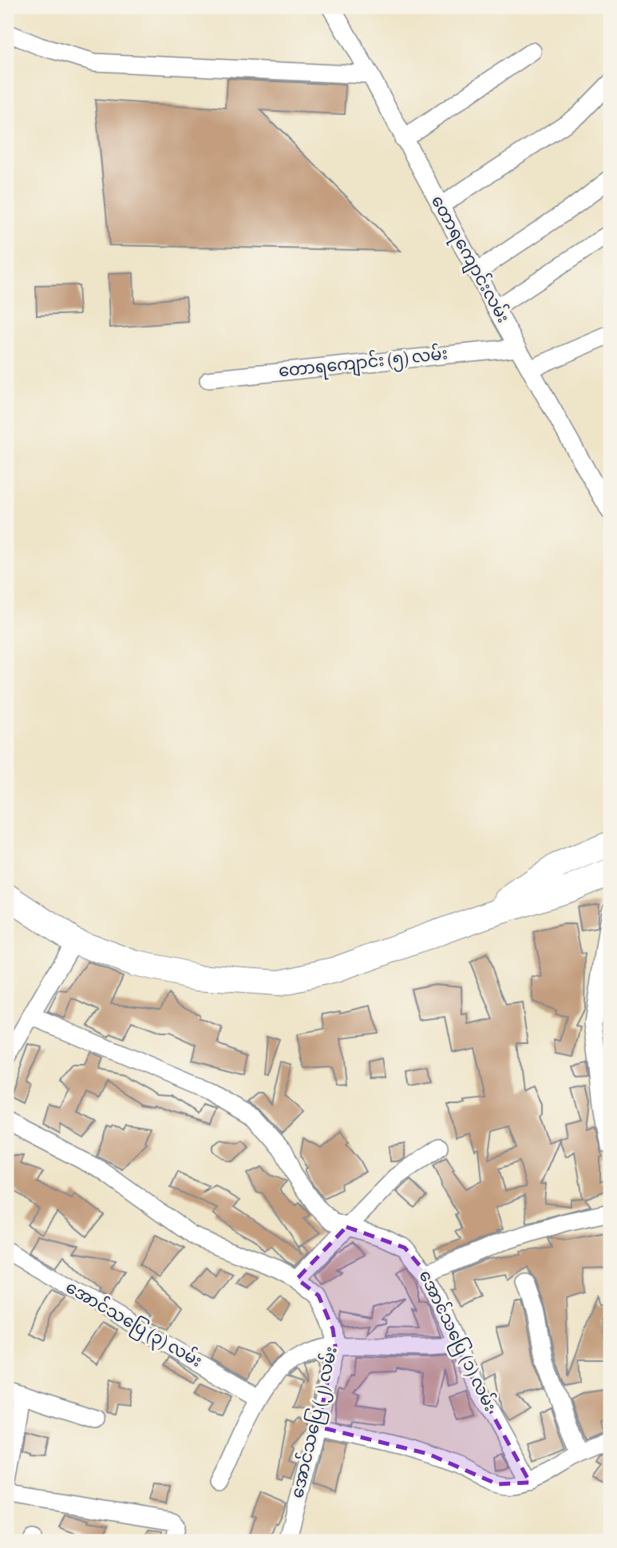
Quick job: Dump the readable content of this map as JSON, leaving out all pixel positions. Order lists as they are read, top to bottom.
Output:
{
  "streets": {
    "street": [
      "တောရကျောင်းလမ်း",
      "တောရကျောင်း (၅) လမ်း",
      "အောင်သပြေ (၃) လမ်း",
      "အောင်သပြေ (၁) လမ်း",
      "အောင်သပြေ (၂) လမ်း"
    ]
  },
  "crossings": [
    ["တောရကျောင်းလမ်း", "တောရကျောင်း (၅) လမ်း"]
  ]
}
